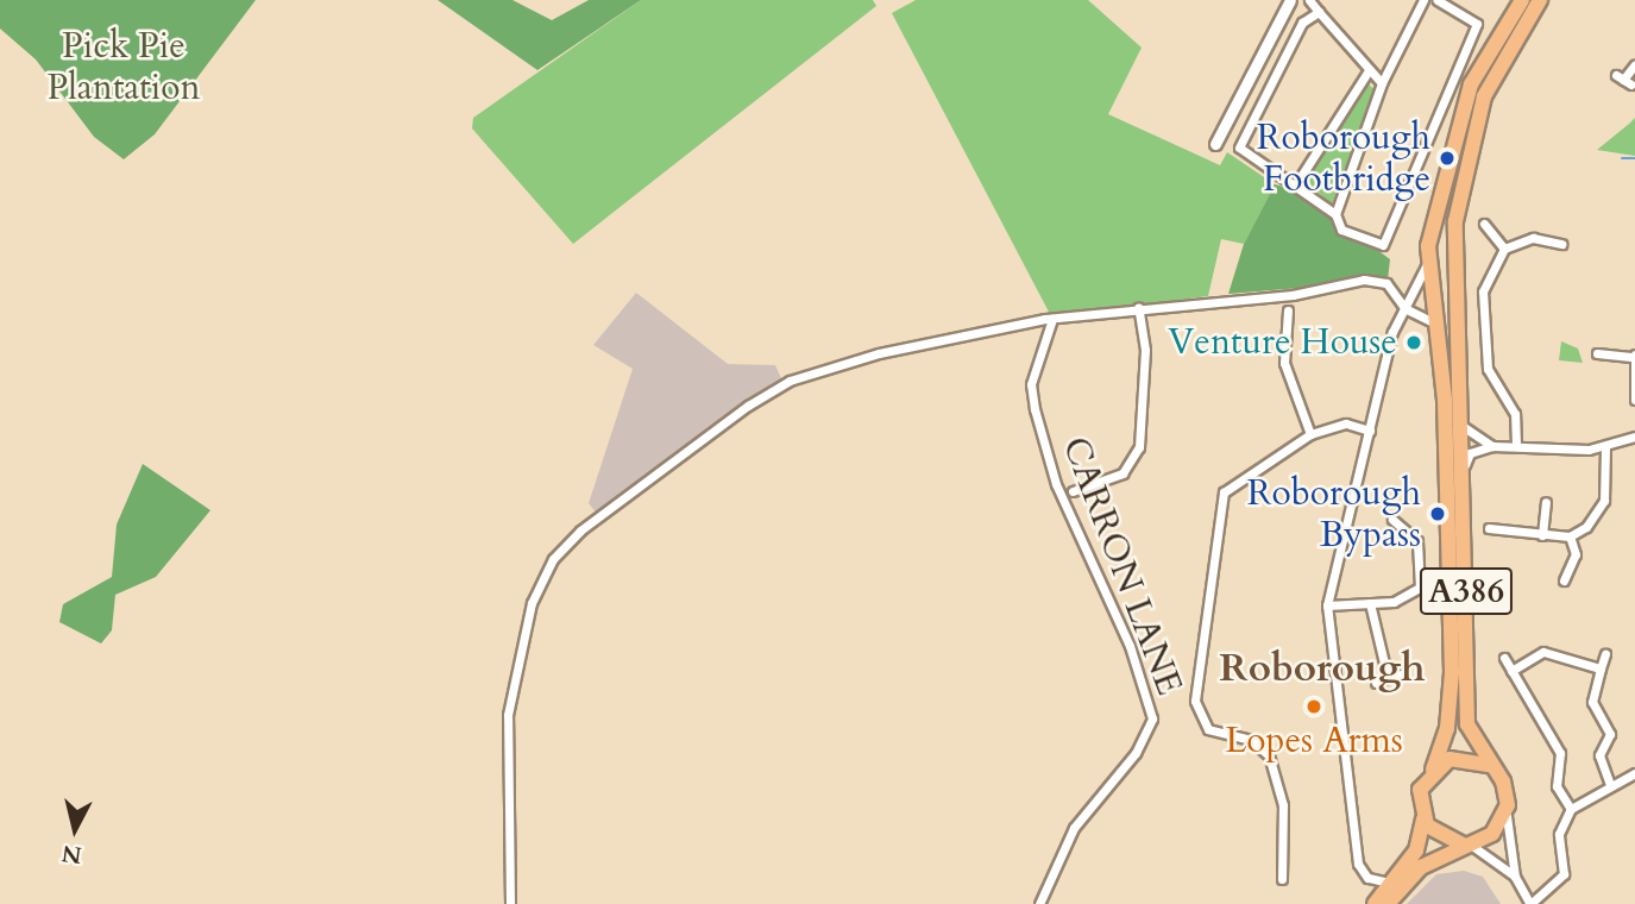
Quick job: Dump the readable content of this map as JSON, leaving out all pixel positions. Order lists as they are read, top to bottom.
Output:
{
  "streets": {
    "highway": ["A386"],
    "street": ["CARRON LANE"]
  },
  "districts": ["Roborough"],
  "parks": ["Pick Pie Plantation"],
  "places": [
    "Roborough Footbridge",
    "Venture House",
    "Roborough Bypass",
    "Lopes Arms"
  ],
  "north": "bottom"
}
